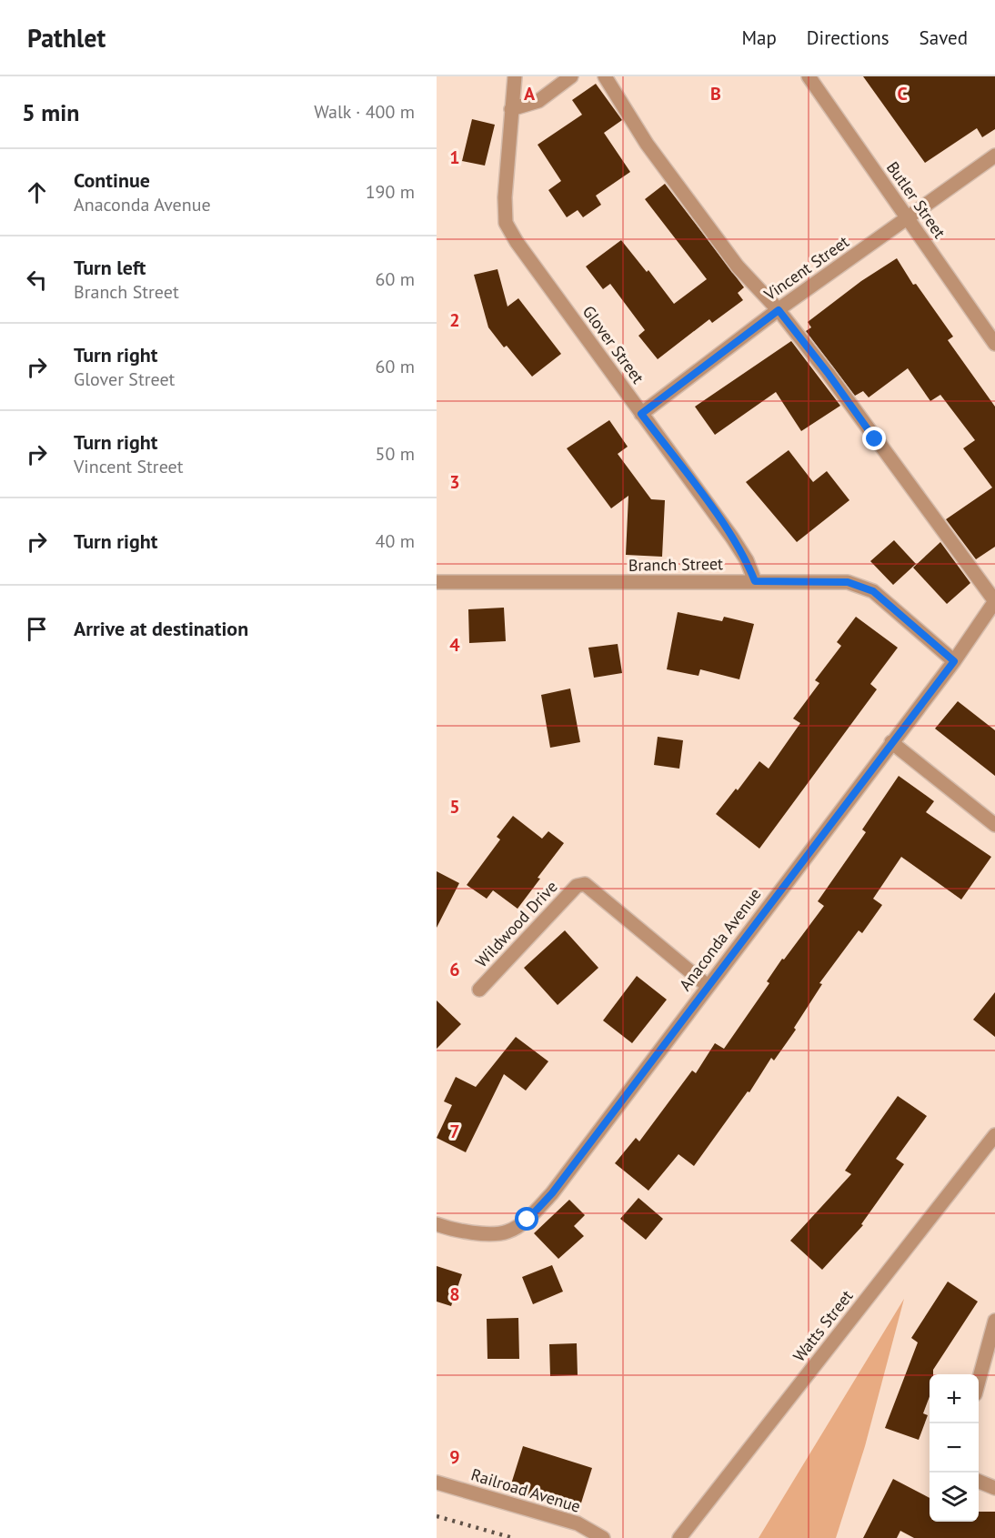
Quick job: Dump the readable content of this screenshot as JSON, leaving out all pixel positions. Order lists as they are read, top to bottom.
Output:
{
  "streets": {
    "street": [
      "Butler Street",
      "Vincent Street",
      "Glover Street",
      "Branch Street",
      "Wildwood Drive",
      "Anaconda Avenue",
      "Watts Street",
      "Railroad Avenue"
    ]
  },
  "crossings": [
    ["Butler Street", "Vincent Street"],
    ["Vincent Street", "Glover Street"],
    ["Glover Street", "Branch Street"],
    ["Branch Street", "Anaconda Avenue"],
    ["Wildwood Drive", "Anaconda Avenue"]
  ],
  "page": {
    "header": "Pathlet",
    "nav": ["Map", "Directions", "Saved"],
    "heading": ["5 min", "Walk · 400 m"],
    "list": [
      ["Continue", "Anaconda Avenue", "190 m"],
      ["Turn left", "Branch Street", "60 m"],
      ["Turn right", "Glover Street", "60 m"],
      ["Turn right", "Vincent Street", "50 m"],
      ["Turn right", "40 m"],
      "Arrive at destination"
    ],
    "map_buttons": ["+", "−"]
  },
  "grid": {
    "columns": ["A", "B", "C"],
    "rows": [
      "1",
      "2",
      "3",
      "4",
      "5",
      "6",
      "7",
      "8",
      "9"
    ]
  }
}
